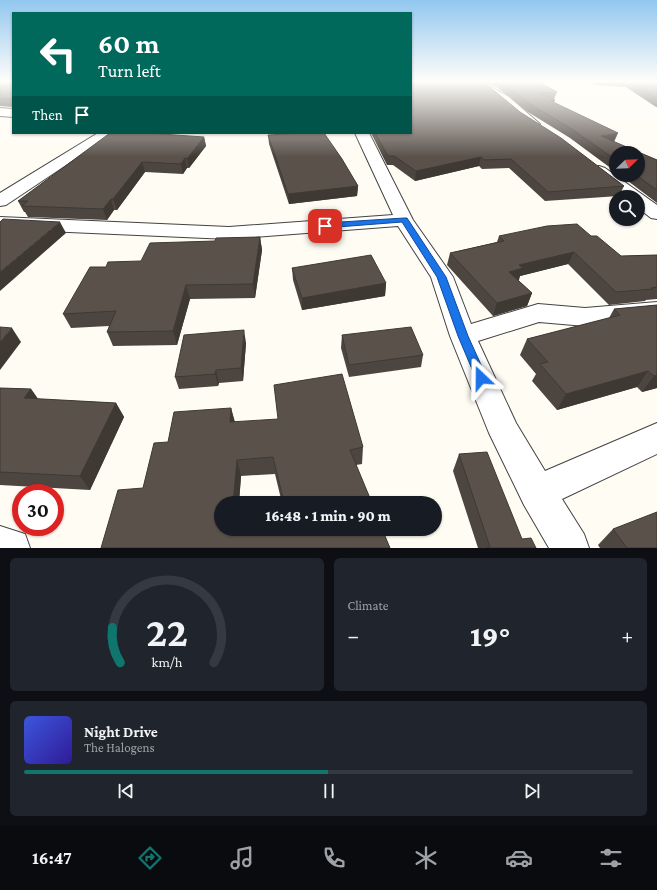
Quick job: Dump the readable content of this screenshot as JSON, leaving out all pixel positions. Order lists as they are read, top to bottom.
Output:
{
  "north": "top right",
  "page": {
    "turn": ["60 m", "Turn left"],
    "then": "Then",
    "limit": "30",
    "trip": "16:48 · 1 min · 90 m",
    "tile": "Climate",
    "heat": ["−", "19°", "+"],
    "song": ["Night Drive", "The Halogens"],
    "tabs": "16:47",
    "gauge": ["22", "km/h"]
  }
}
